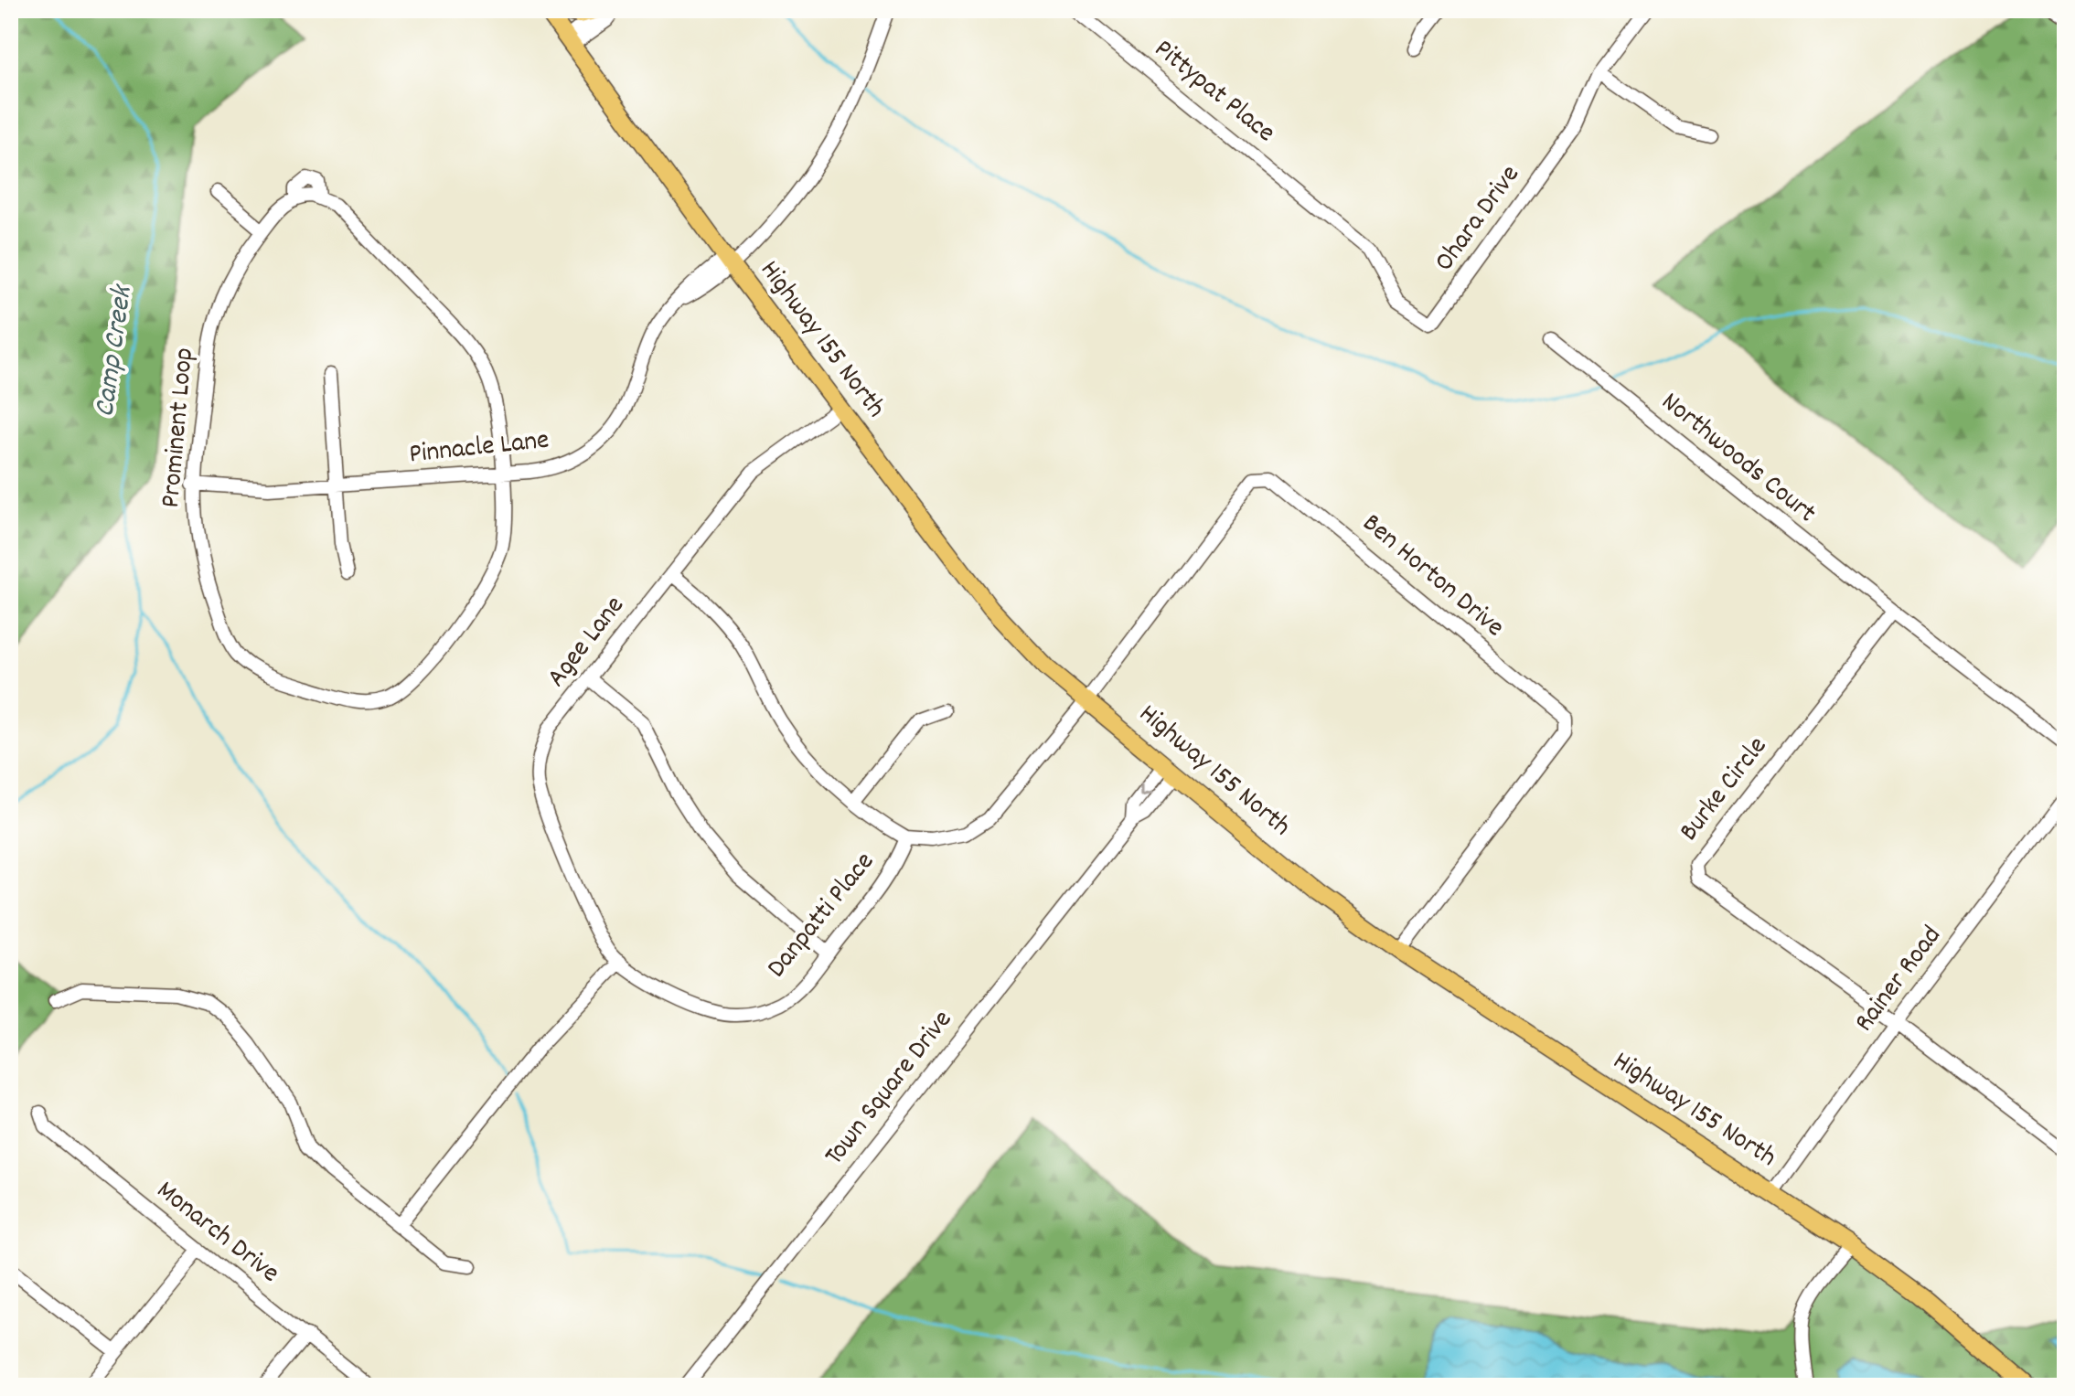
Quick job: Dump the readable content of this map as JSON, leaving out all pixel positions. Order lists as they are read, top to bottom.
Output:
{
  "streets": {
    "main road": ["Highway 155 North"],
    "street": [
      "Pittypat Place",
      "Ohara Drive",
      "Prominent Loop",
      "Pinnacle Lane",
      "Northwoods Court",
      "Ben Horton Drive",
      "Agee Lane",
      "Burke Circle",
      "Danpatti Place",
      "Rainer Road",
      "Town Square Drive",
      "Monarch Drive"
    ]
  },
  "crossings": [
    ["Pittypat Place", "Ohara Drive"],
    ["Highway 155 North", "Pinnacle Lane"],
    ["Highway 155 North", "Ben Horton Drive"],
    ["Highway 155 North", "Agee Lane"],
    ["Highway 155 North", "Danpatti Place"],
    ["Highway 155 North", "Rainer Road"],
    ["Highway 155 North", "Town Square Drive"],
    ["Prominent Loop", "Pinnacle Lane"],
    ["Northwoods Court", "Burke Circle"],
    ["Ben Horton Drive", "Danpatti Place"],
    ["Agee Lane", "Danpatti Place"],
    ["Burke Circle", "Rainer Road"]
  ],
  "water": ["Camp Creek"]
}
